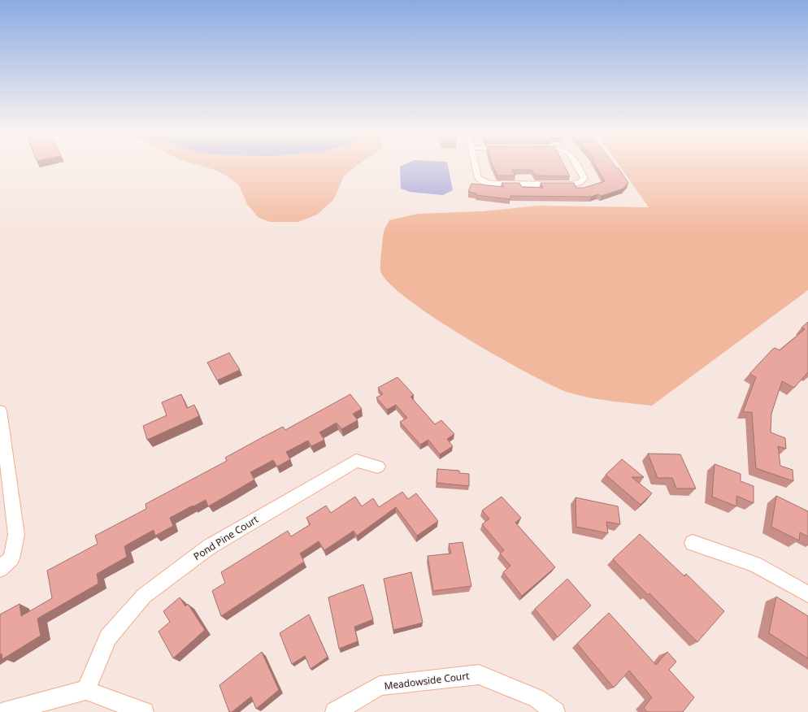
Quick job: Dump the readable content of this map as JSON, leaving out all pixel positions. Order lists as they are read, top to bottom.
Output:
{
  "streets": {
    "street": ["Pond Pine Court", "Meadowside Court"]
  }
}
